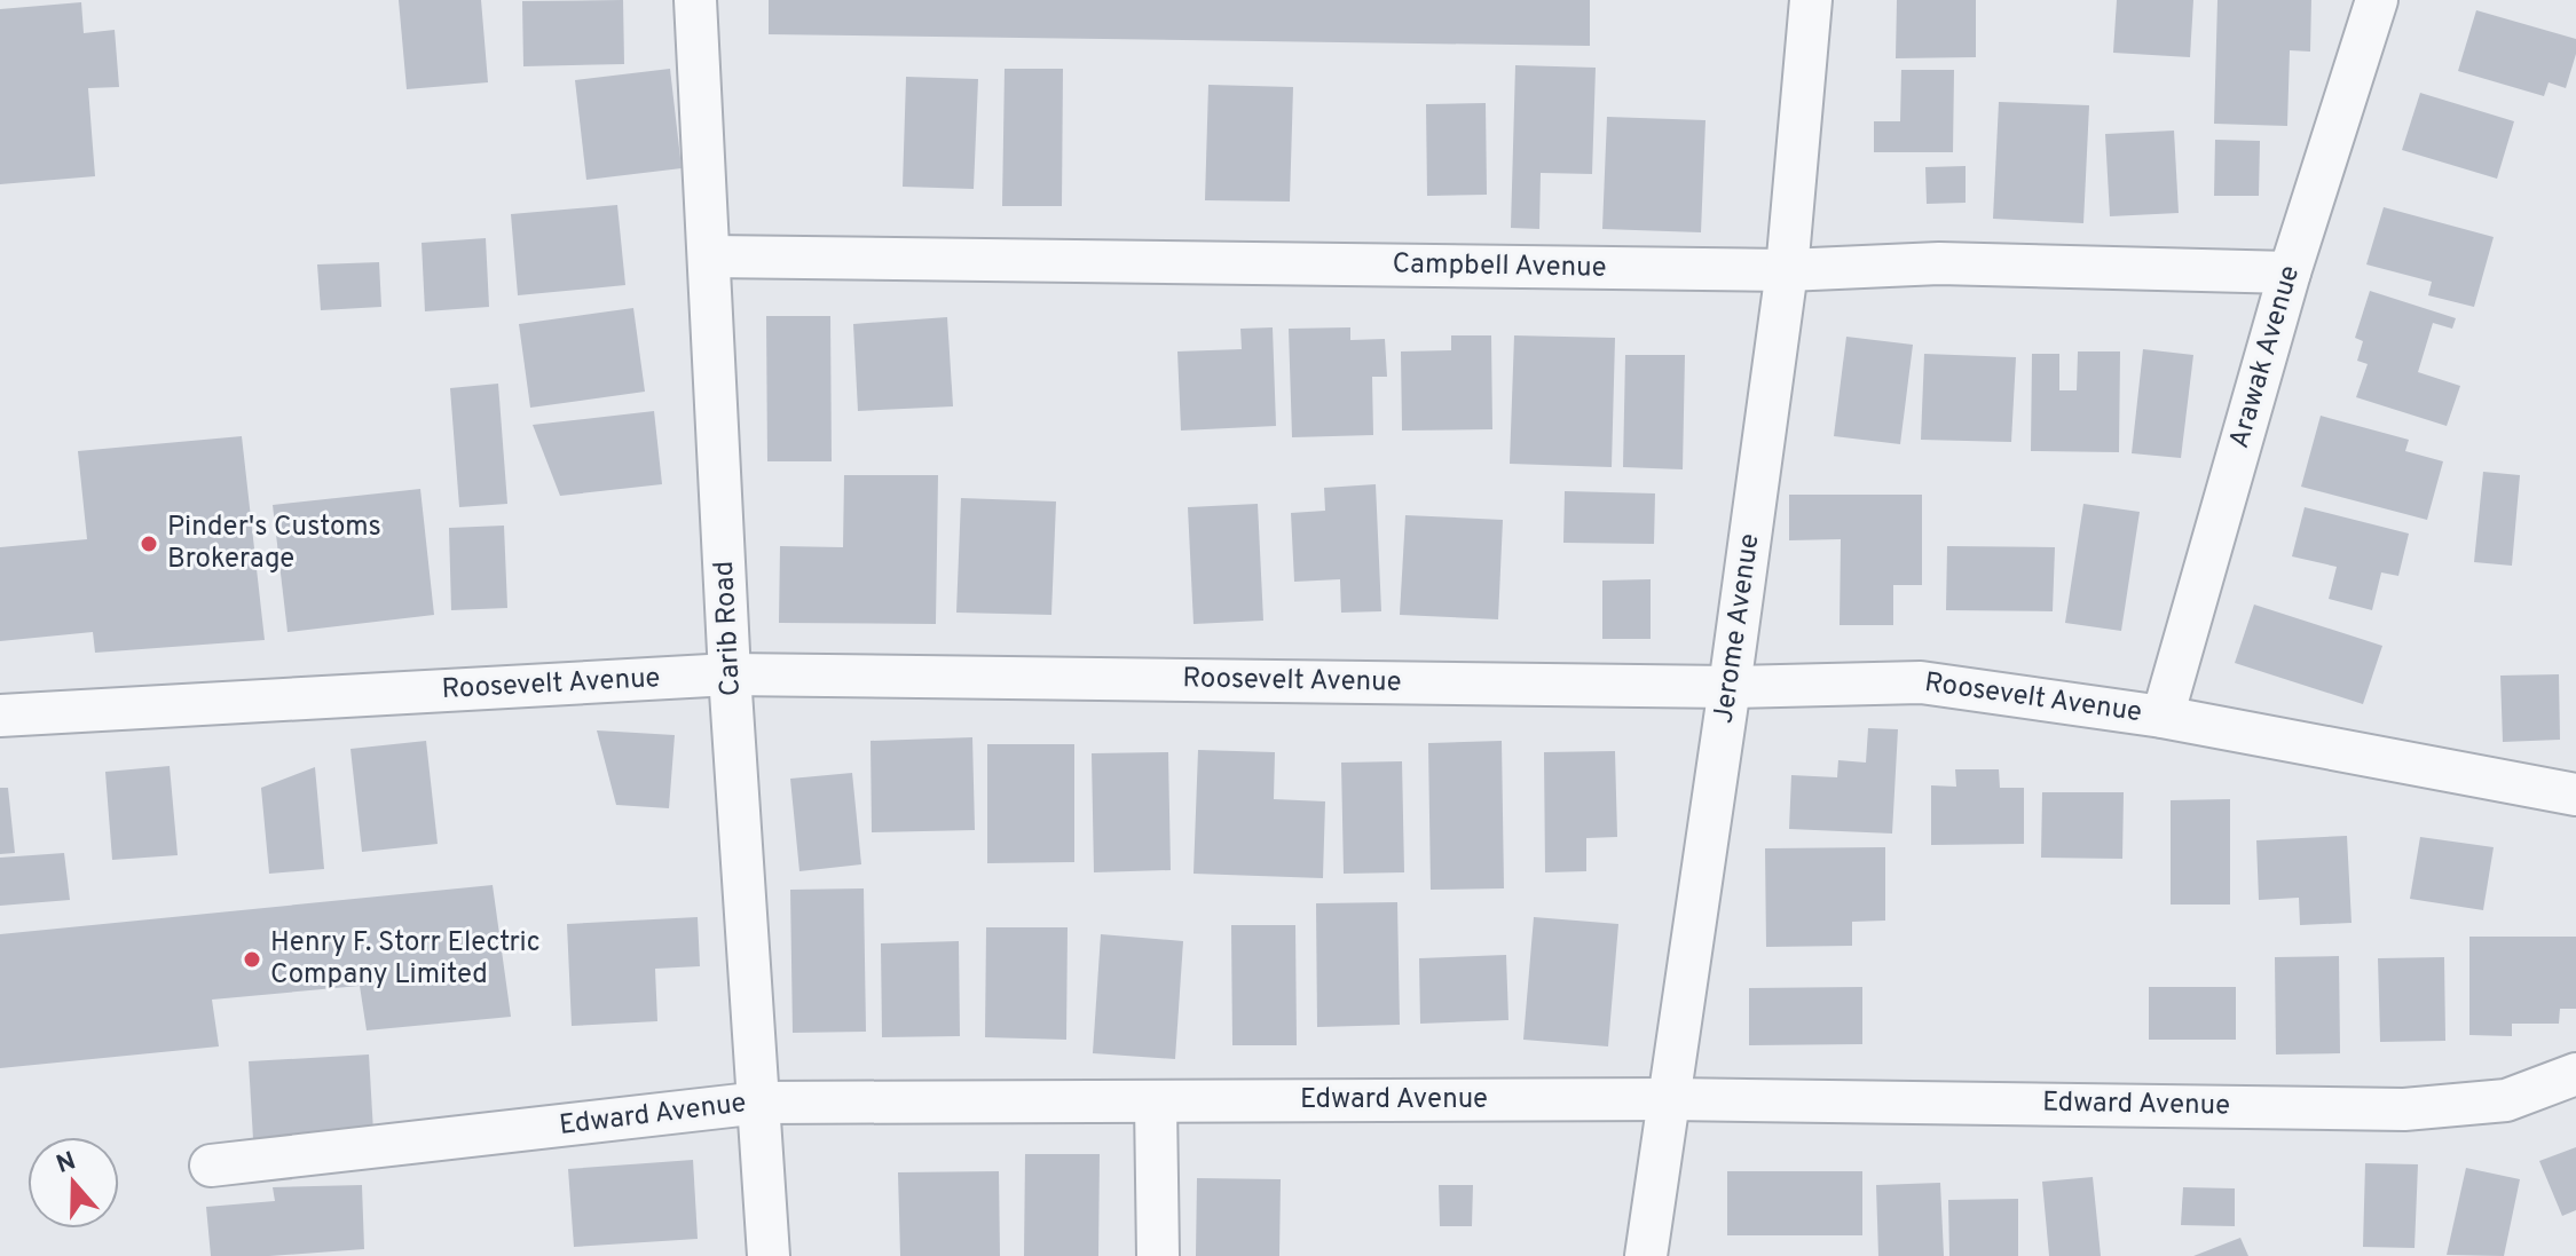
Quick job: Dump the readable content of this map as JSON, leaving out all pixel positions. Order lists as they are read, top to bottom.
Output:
{
  "streets": {
    "street": [
      "Campbell Avenue",
      "Arawak Avenue",
      "Carib Road",
      "Jerome Avenue",
      "Roosevelt Avenue",
      "Edward Avenue"
    ]
  },
  "crossings": [
    ["Campbell Avenue", "Arawak Avenue"],
    ["Campbell Avenue", "Carib Road"],
    ["Campbell Avenue", "Jerome Avenue"],
    ["Arawak Avenue", "Roosevelt Avenue"],
    ["Carib Road", "Roosevelt Avenue"],
    ["Carib Road", "Edward Avenue"],
    ["Jerome Avenue", "Roosevelt Avenue"],
    ["Jerome Avenue", "Edward Avenue"]
  ],
  "places": ["Pinder's Customs Brokerage", "Henry F. Storr Electric Company Limited"],
  "north": "top"
}
